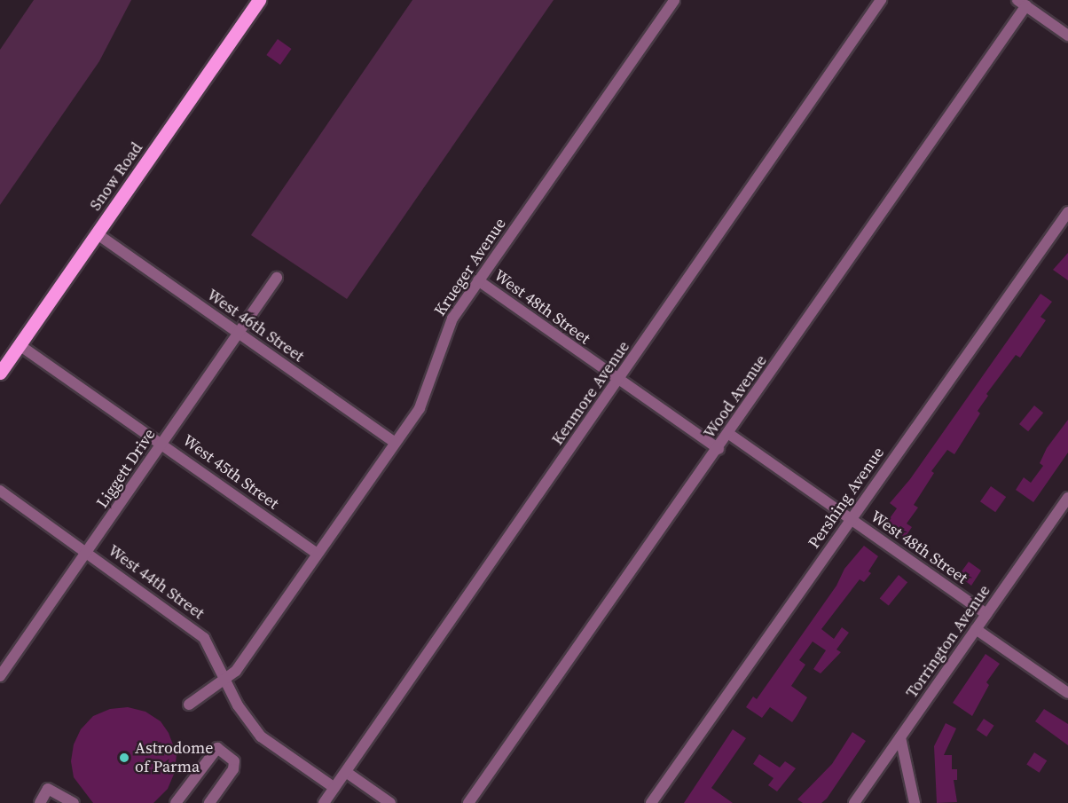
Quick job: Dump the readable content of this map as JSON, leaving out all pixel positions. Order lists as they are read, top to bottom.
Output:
{
  "streets": {
    "main road": ["Snow Road"],
    "street": [
      "Krueger Avenue",
      "West 48th Street",
      "West 46th Street",
      "Kenmore Avenue",
      "Wood Avenue",
      "Liggett Drive",
      "West 45th Street",
      "Pershing Avenue",
      "West 44th Street",
      "Torrington Avenue"
    ]
  },
  "crossings": [
    ["Snow Road", "West 46th Street"],
    ["Snow Road", "West 45th Street"],
    ["Krueger Avenue", "West 48th Street"],
    ["Krueger Avenue", "West 46th Street"],
    ["Krueger Avenue", "West 45th Street"],
    ["Krueger Avenue", "West 44th Street"],
    ["West 48th Street", "Kenmore Avenue"],
    ["West 48th Street", "Wood Avenue"],
    ["West 48th Street", "Pershing Avenue"],
    ["West 48th Street", "Torrington Avenue"],
    ["West 46th Street", "Liggett Drive"],
    ["Kenmore Avenue", "West 44th Street"],
    ["Liggett Drive", "West 45th Street"],
    ["Liggett Drive", "West 44th Street"]
  ],
  "places": ["Astrodome of Parma"]
}
